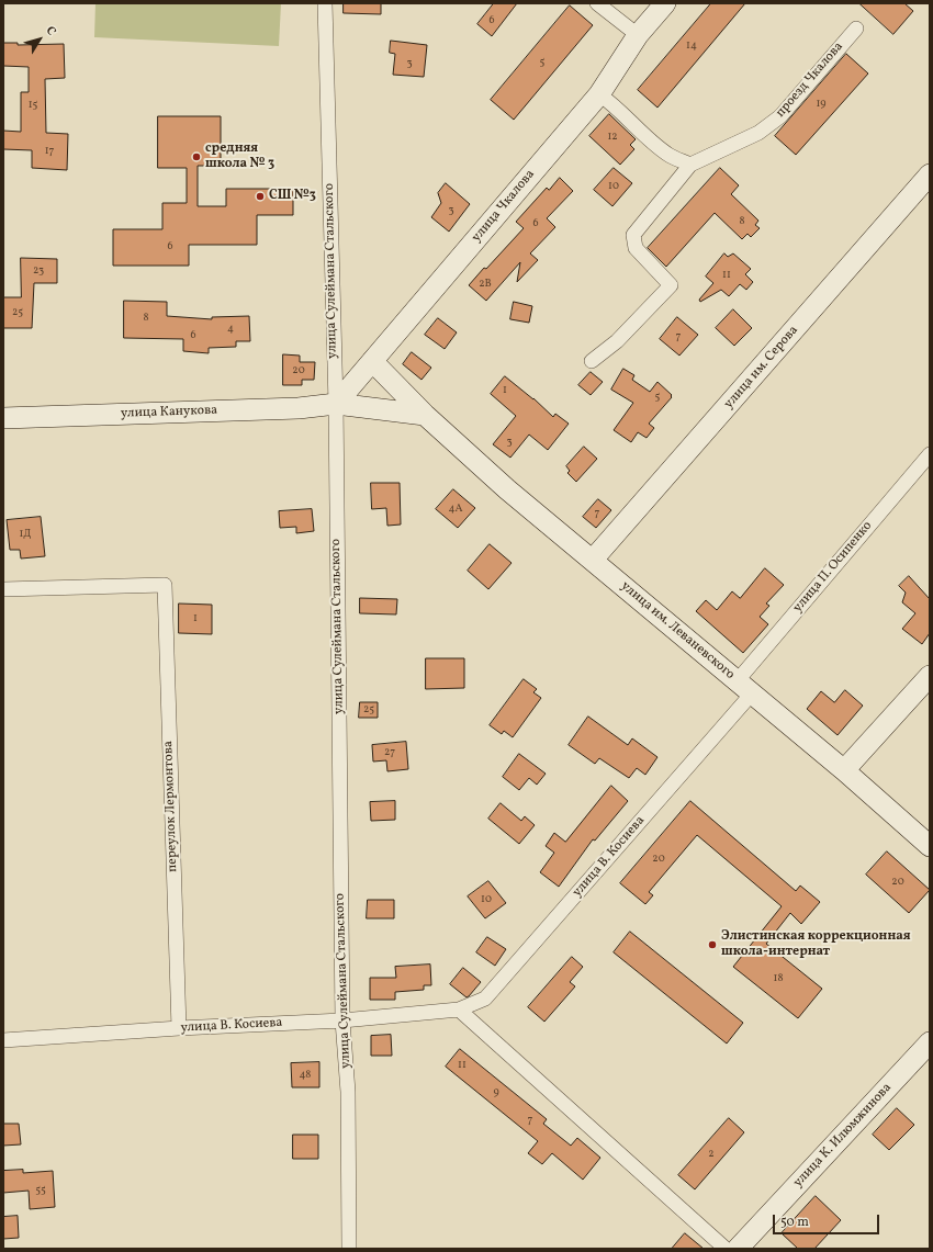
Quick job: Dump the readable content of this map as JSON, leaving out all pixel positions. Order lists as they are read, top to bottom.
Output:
{
  "streets": {
    "street": [
      "проезд Чкалова",
      "улица Чкалова",
      "улица Сулеймана Стальского",
      "улица им. Серова",
      "улица Канукова",
      "улица П. Осипенко",
      "улица им. Леваневского",
      "переулок Лермонтова",
      "улица В. Косиева",
      "улица К. Илюмжинова"
    ]
  },
  "crossings": [
    ["улица Чкалова", "улица Сулеймана Стальского"],
    ["улица Чкалова", "улица Канукова"],
    ["улица Чкалова", "улица им. Леваневского"],
    ["улица Сулеймана Стальского", "улица Канукова"],
    ["улица Сулеймана Стальского", "улица В. Косиева"],
    ["улица им. Серова", "улица им. Леваневского"],
    ["улица П. Осипенко", "улица им. Леваневского"],
    ["улица П. Осипенко", "улица В. Косиева"],
    ["улица им. Леваневского", "улица В. Косиева"],
    ["переулок Лермонтова", "улица В. Косиева"]
  ],
  "places": ["средняя школа № 3", "СШ №3", "Элистинская коррекционная школа-интернат"],
  "house_numbers": [
    "6",
    "14",
    "5",
    "3",
    "19",
    "15",
    "12",
    "17",
    "10",
    "3",
    "8",
    "6",
    "6",
    "23",
    "11",
    "2В",
    "25",
    "8",
    "4",
    "6",
    "7",
    "20",
    "1",
    "5",
    "3",
    "4А",
    "7",
    "1Д",
    "1",
    "25",
    "27",
    "20",
    "20",
    "10",
    "18",
    "11",
    "48",
    "9",
    "7",
    "2",
    "55"
  ],
  "scale_bar": "50 m",
  "north": "top right"
}
